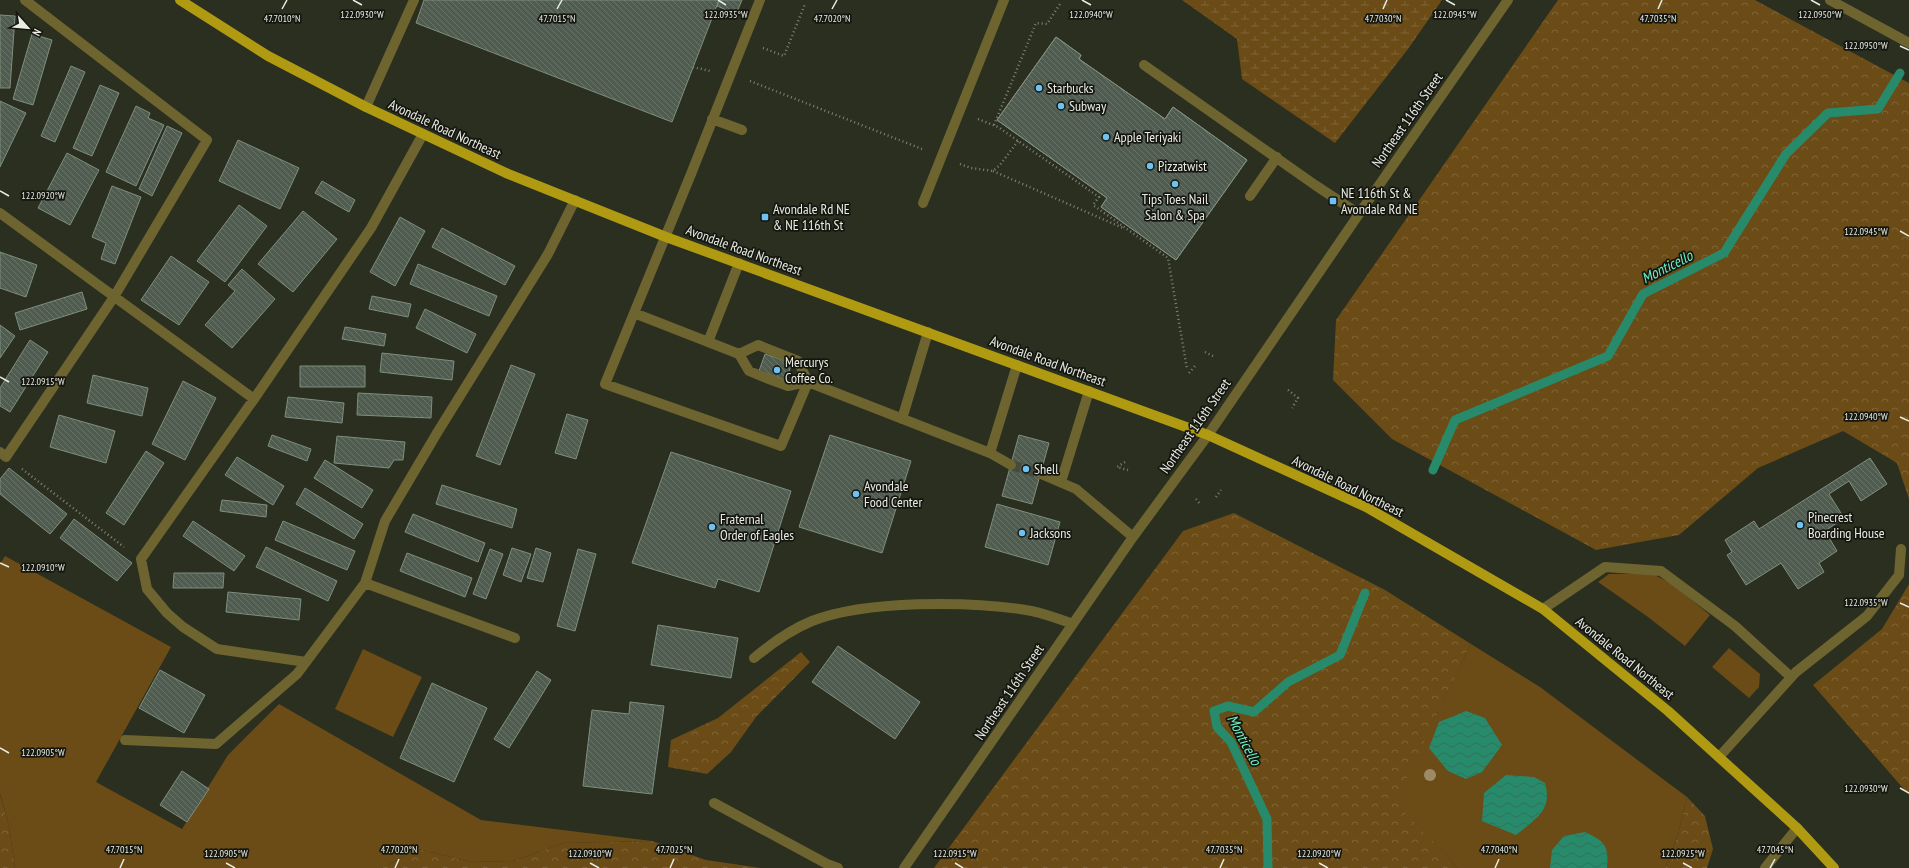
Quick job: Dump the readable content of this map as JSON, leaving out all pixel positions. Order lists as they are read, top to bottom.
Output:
{
  "streets": {
    "main road": ["Avondale Road Northeast"],
    "street": ["Northeast 116th Street"]
  },
  "crossings": [
    ["Northeast 116th Street", "Avondale Road Northeast"]
  ],
  "water": ["Monticello"],
  "places": {
    "other": [
      "Starbucks",
      "Subway",
      "Apple Teriyaki",
      "Pizzatwist",
      "Tips Toes Nail Salon & Spa",
      "Mercurys Coffee Co.",
      "Shell",
      "Avondale Food Center",
      "Pinecrest Boarding House",
      "Fraternal Order of Eagles",
      "Jacksons"
    ],
    "transit": ["NE 116th St & Avondale Rd NE", "Avondale Rd NE & NE 116th St"]
  },
  "north": "bottom right",
  "coordinates": [
    "122.0950°W",
    "122.0930°W",
    "122.0935°W",
    "122.0940°W",
    "122.0945°W",
    "47.7010°N",
    "47.7015°N",
    "47.7020°N",
    "47.7030°N",
    "47.7035°N",
    "122.0920°W",
    "122.0915°W",
    "122.0910°W",
    "122.0905°W",
    "47.7025°N",
    "47.7040°N",
    "47.7045°N",
    "122.0925°W"
  ]
}
